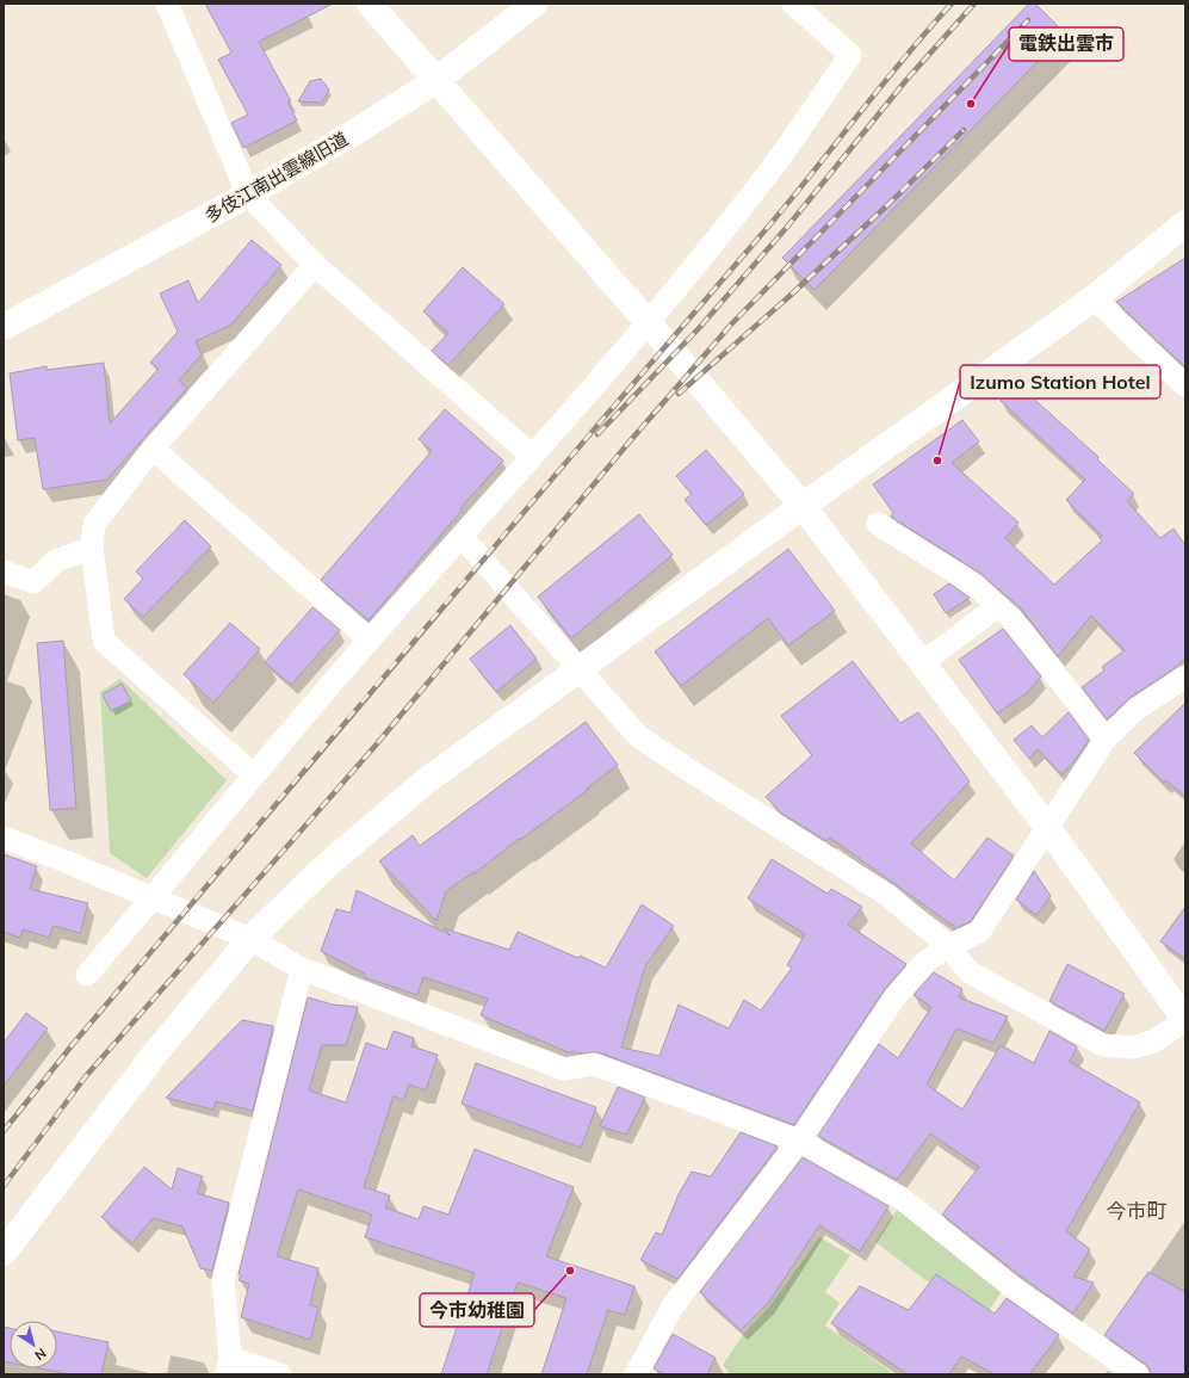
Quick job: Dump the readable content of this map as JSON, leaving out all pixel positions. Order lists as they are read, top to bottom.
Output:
{
  "streets": {
    "street": ["多伎江南出雲線旧道"]
  },
  "districts": ["今市町"],
  "places": ["電鉄出雲市", "Izumo Station Hotel", "今市幼稚園"],
  "north": "bottom right"
}
